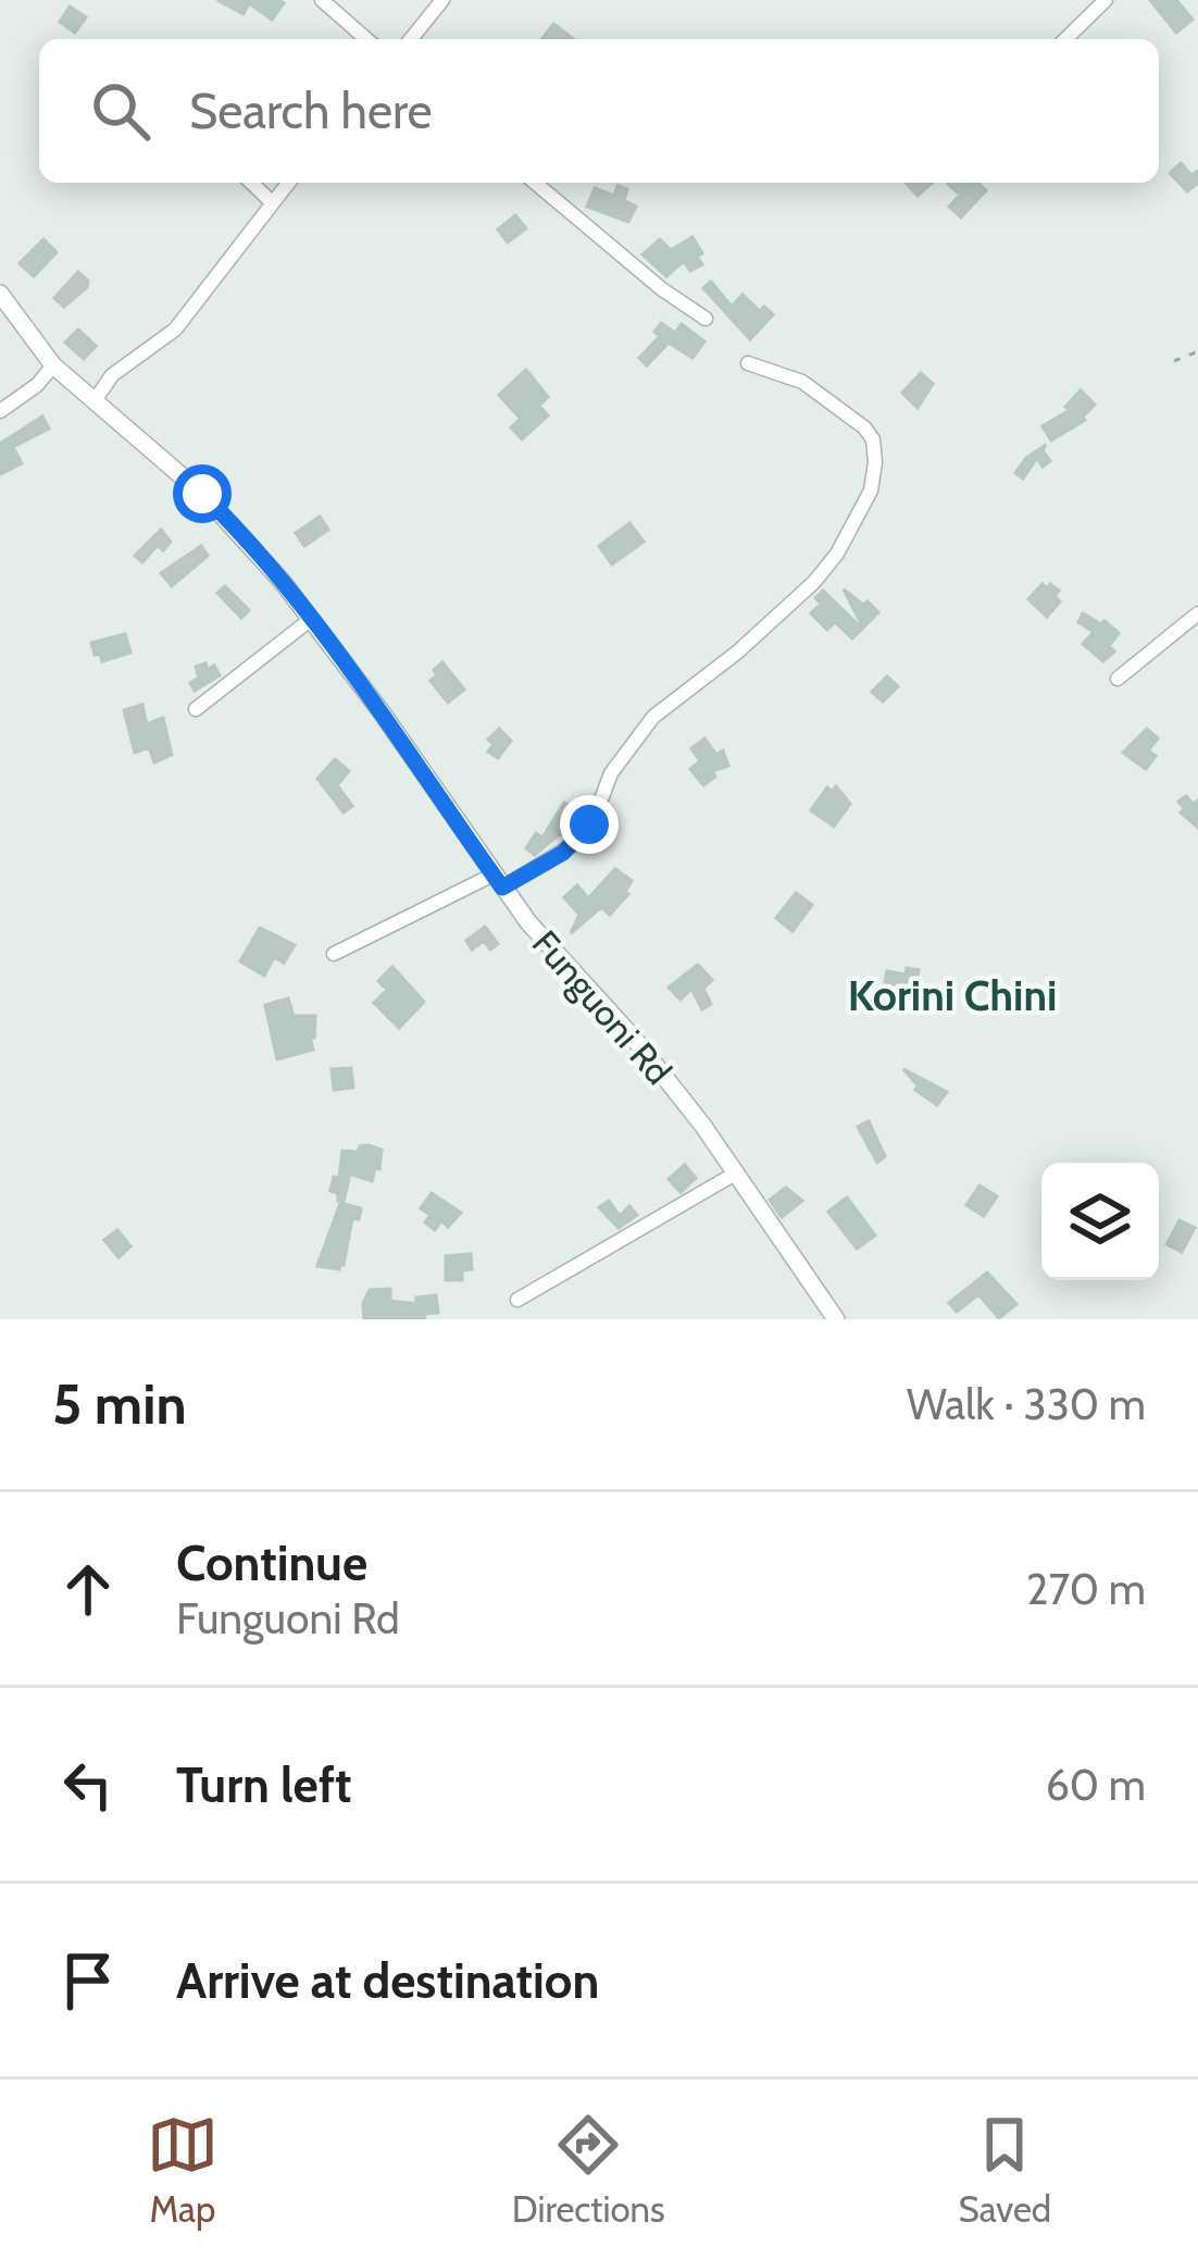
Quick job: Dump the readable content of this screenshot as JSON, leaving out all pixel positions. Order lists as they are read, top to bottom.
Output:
{
  "streets": {
    "street": ["Funguoni Rd"]
  },
  "districts": ["Korini Chini"],
  "page": {
    "search": "Search here",
    "heading": ["5 min", "Walk · 330 m"],
    "list": [
      ["Continue", "Funguoni Rd", "270 m"],
      ["Turn left", "60 m"],
      "Arrive at destination"
    ],
    "nav": ["Map", "Directions", "Saved"]
  }
}
